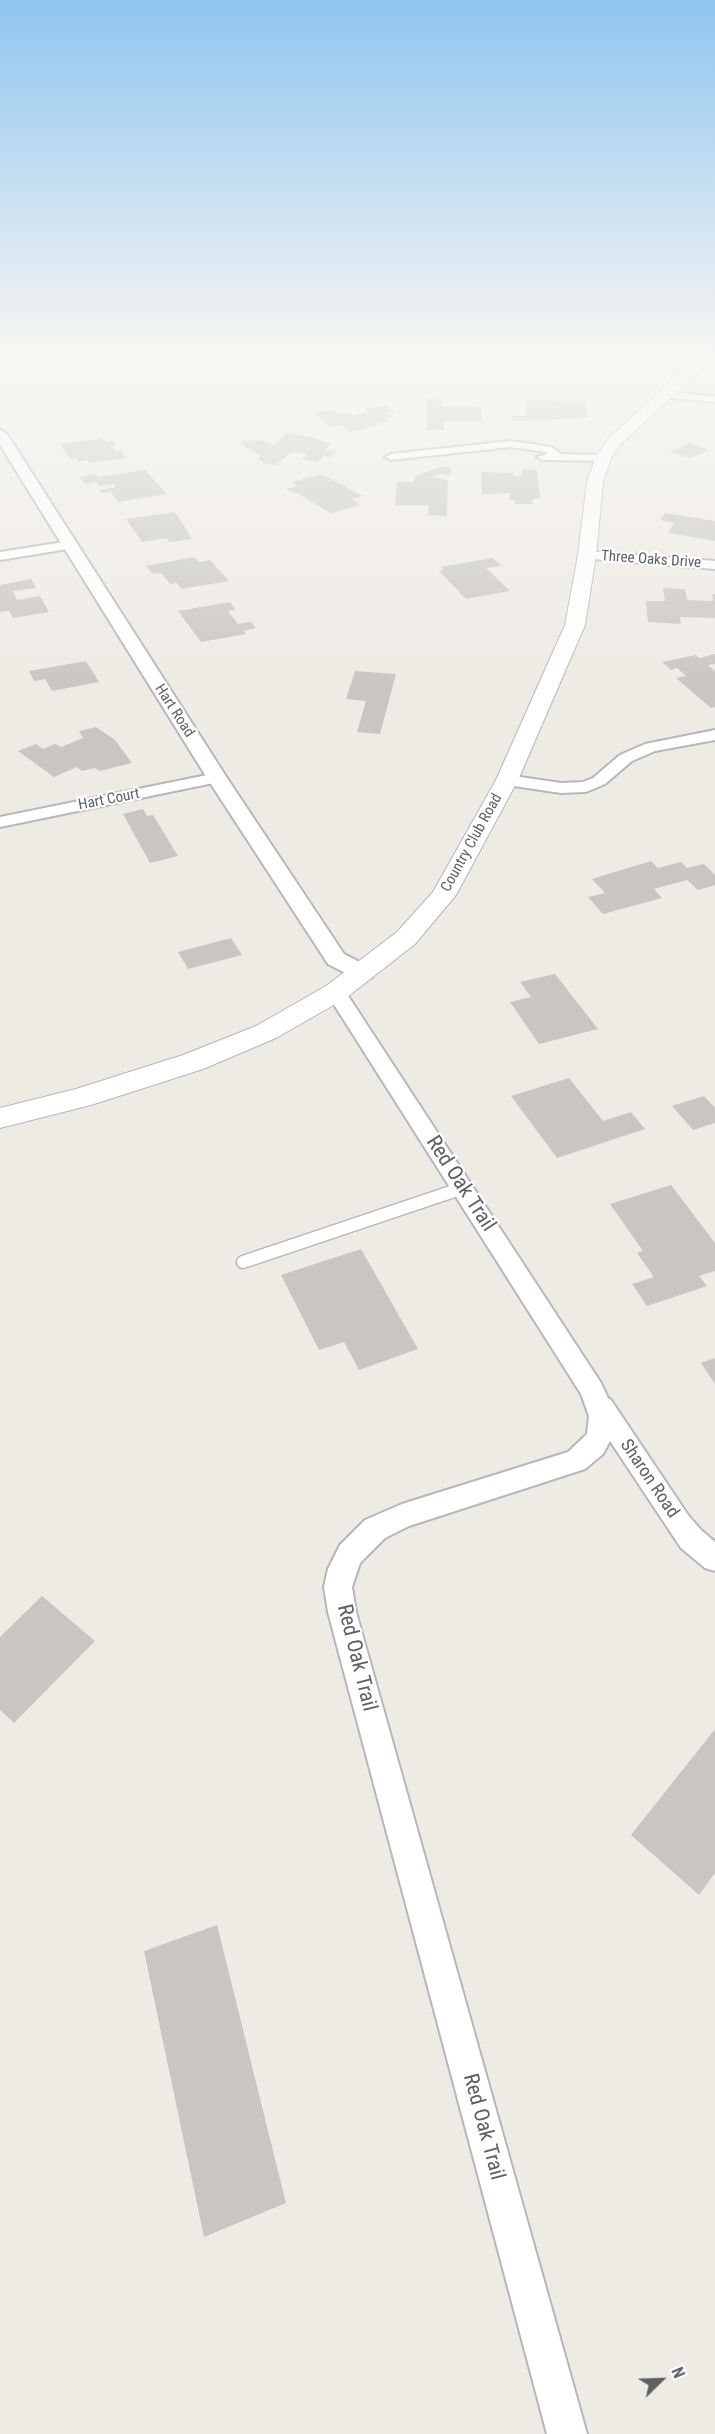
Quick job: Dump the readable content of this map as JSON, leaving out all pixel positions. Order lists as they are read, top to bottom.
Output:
{
  "streets": {
    "main road": ["Country Club Road"],
    "street": [
      "Three Oaks Drive",
      "Hart Road",
      "Hart Court",
      "Red Oak Trail",
      "Sharon Road"
    ]
  },
  "crossings": [
    ["Three Oaks Drive", "Country Club Road"],
    ["Hart Road", "Hart Court"],
    ["Hart Road", "Country Club Road"],
    ["Country Club Road", "Red Oak Trail"],
    ["Red Oak Trail", "Sharon Road"]
  ],
  "north": "top right"
}
